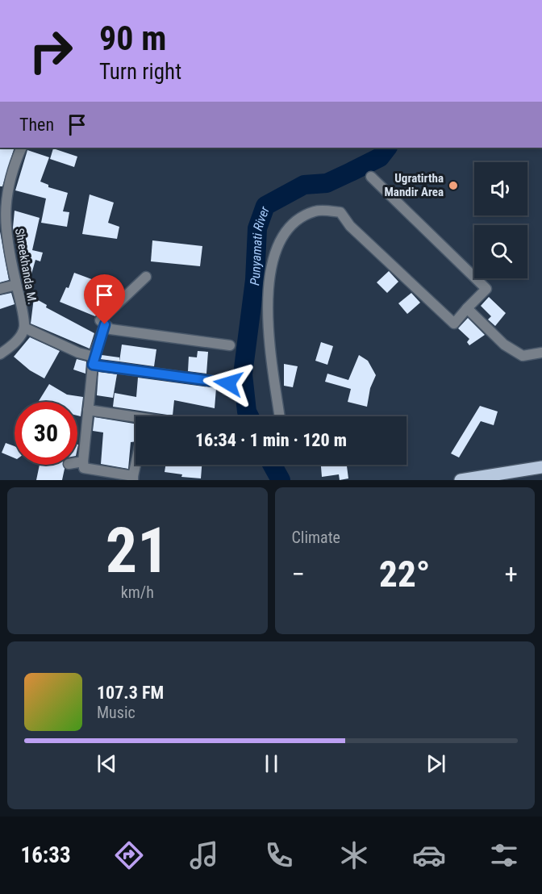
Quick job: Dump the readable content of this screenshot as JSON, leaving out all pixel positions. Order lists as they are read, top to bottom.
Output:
{
  "streets": {
    "street": ["Shreekhanda M."]
  },
  "water": ["Punyamati River"],
  "places": ["Ugratirtha Mandir Area"],
  "page": {
    "turn": ["90 m", "Turn right"],
    "then": "Then",
    "limit": "30",
    "trip": "16:34 · 1 min · 120 m",
    "tile": [
      ["21", "km/h"],
      "Climate"
    ],
    "heat": ["−", "22°", "+"],
    "song": ["107.3 FM", "Music"],
    "tabs": "16:33"
  }
}
